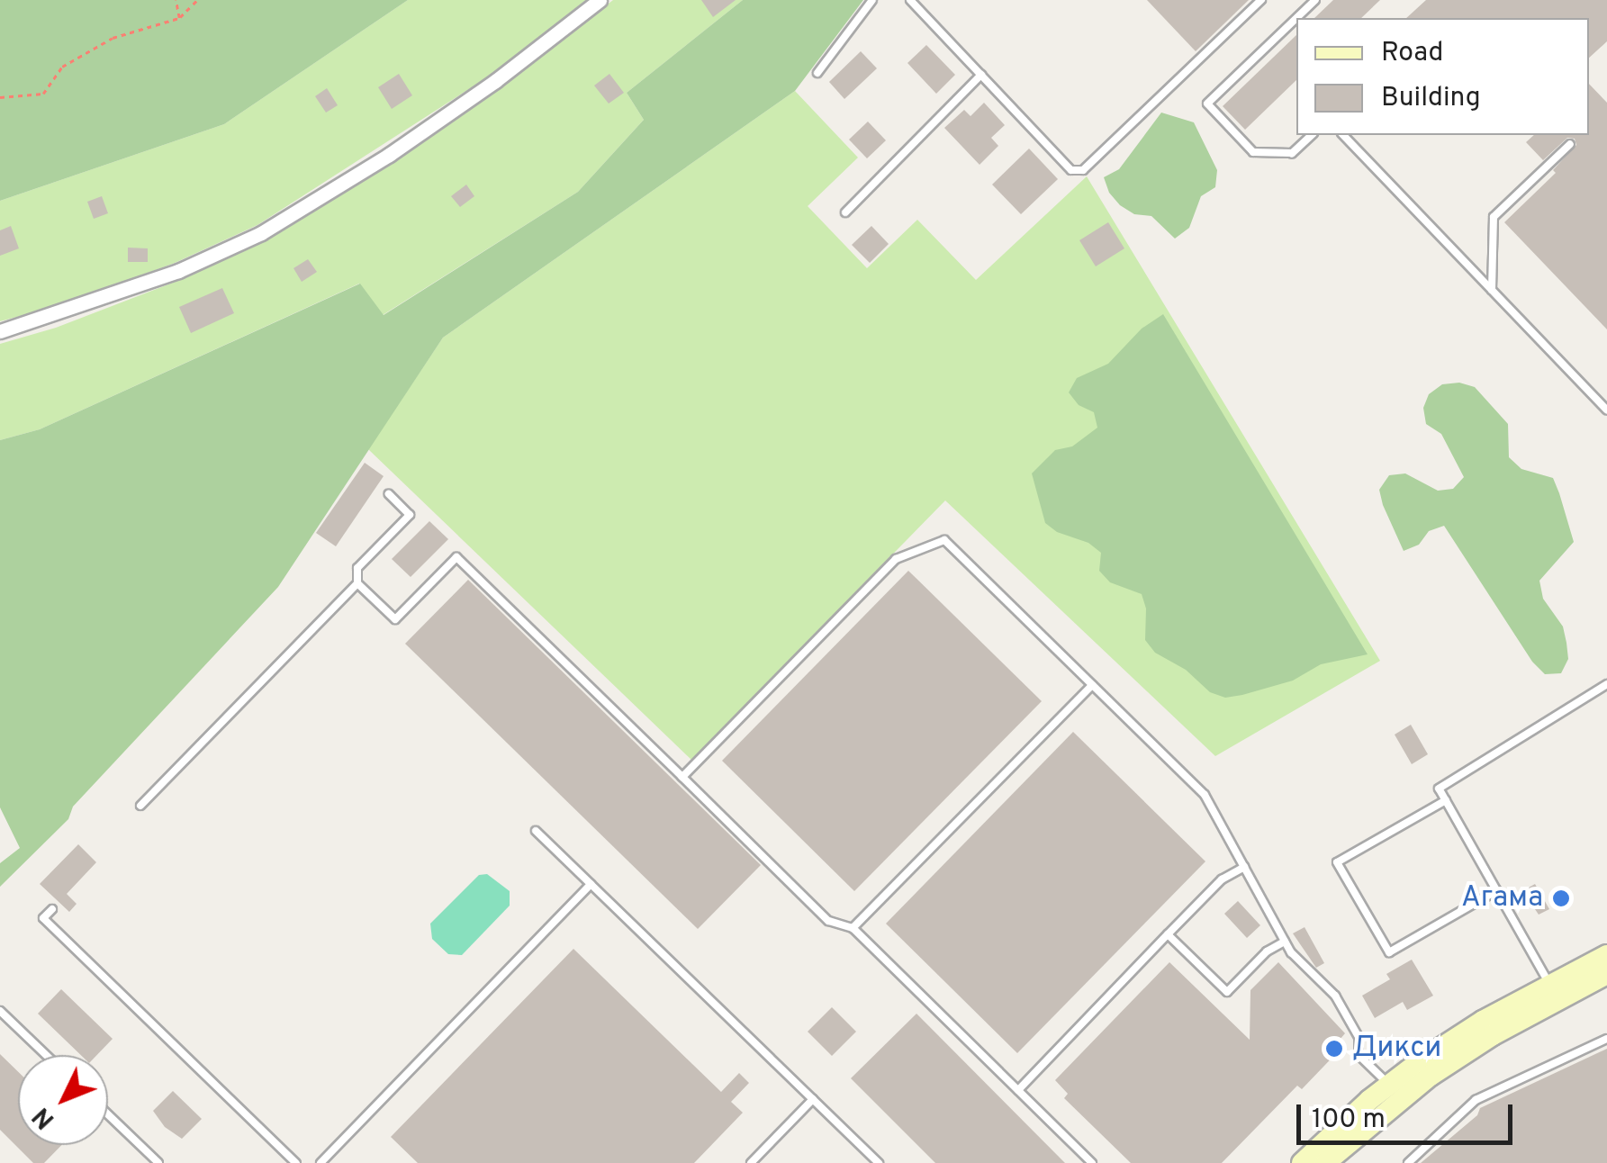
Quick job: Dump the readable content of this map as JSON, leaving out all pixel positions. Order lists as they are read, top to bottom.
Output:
{
  "places": ["Агама", "Дикси"],
  "legend": ["Road", "Building"],
  "scale_bar": "100 m",
  "north": "bottom left"
}
